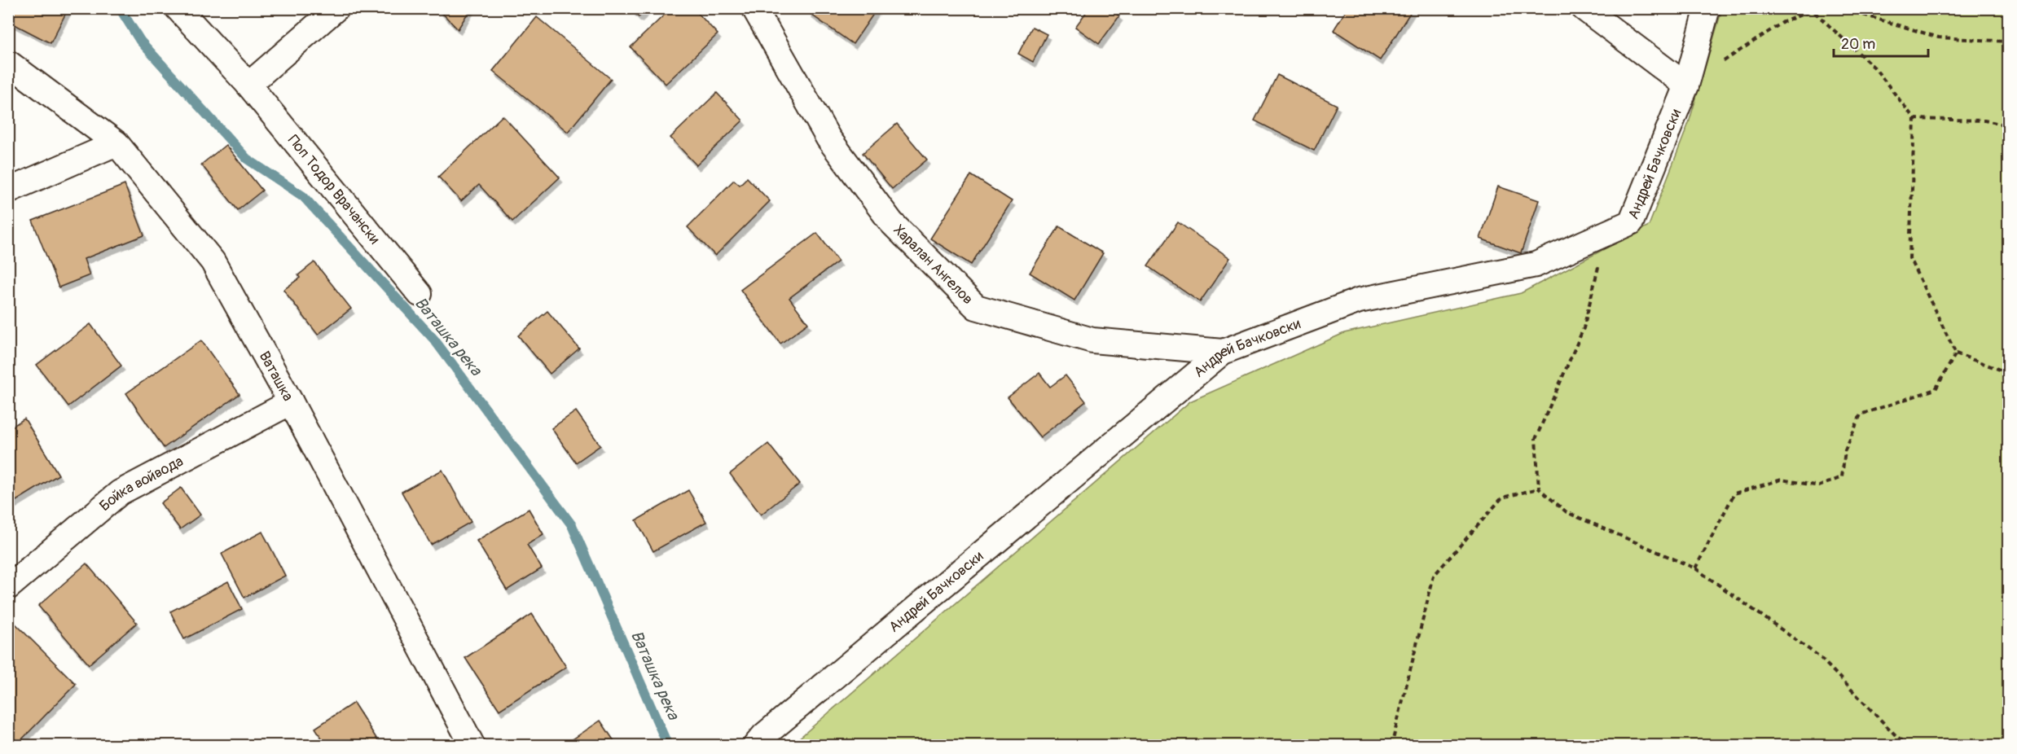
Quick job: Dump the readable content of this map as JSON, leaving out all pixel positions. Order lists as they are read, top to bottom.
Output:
{
  "streets": {
    "street": [
      "Андрей Бачковски",
      "Поп Тодор Врачански",
      "Харалан Ангелов",
      "Ваташка",
      "Бойка войвода"
    ]
  },
  "crossings": [
    ["Андрей Бачковски", "Харалан Ангелов"],
    ["Ваташка", "Бойка войвода"]
  ],
  "water": ["Ваташка река"],
  "scale_bar": "20 m"
}
